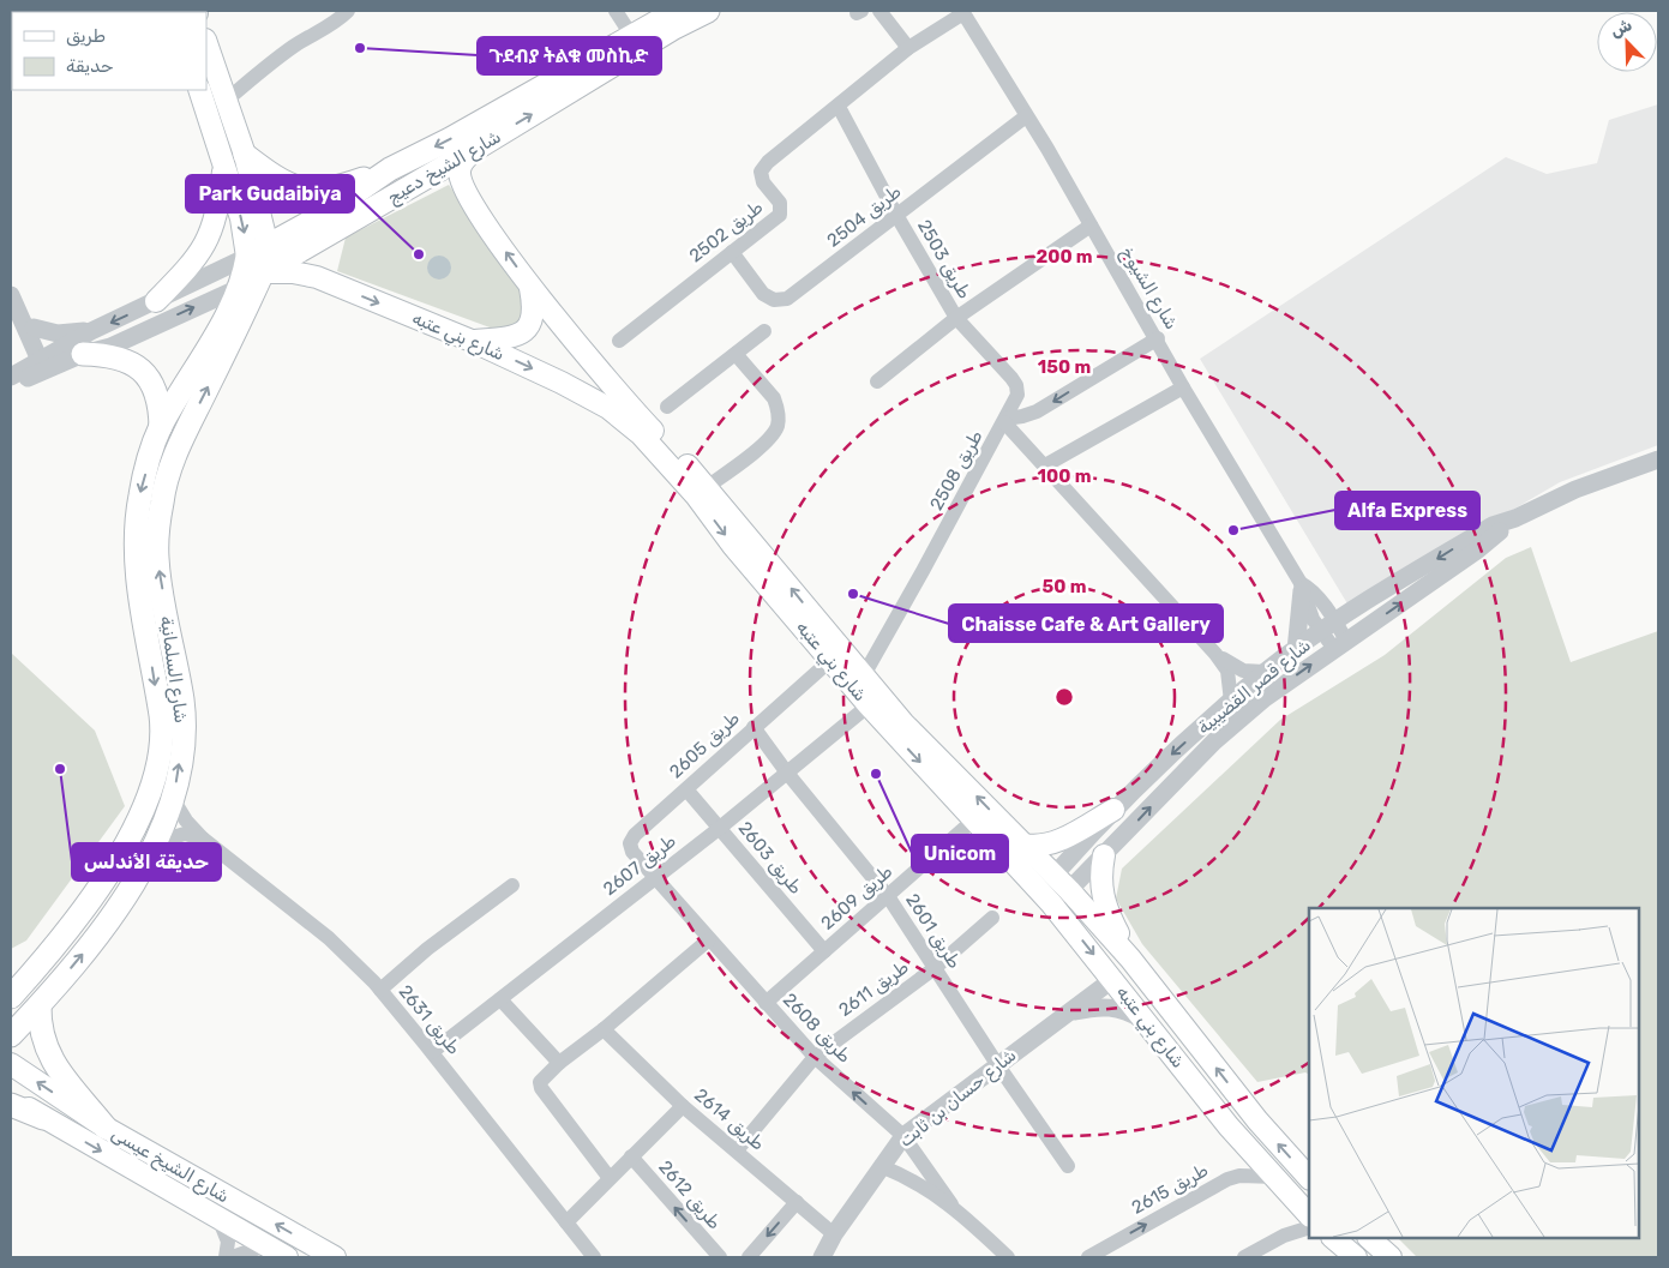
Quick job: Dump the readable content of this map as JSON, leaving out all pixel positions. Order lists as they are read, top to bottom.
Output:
{
  "streets": {
    "main road": [
      "شارع الشيخ دعيج",
      "شارع بني عتبه",
      "شارع السلمانية",
      "شارع الشيخ عيسى"
    ],
    "street": [
      "طريق 2504",
      "طريق 2502",
      "طريق 2503",
      "شارع الشيوخ",
      "طريق 2508",
      "شارع قصر القضيبية",
      "طريق 2605",
      "طريق 2603",
      "طريق 2607",
      "طريق 2609",
      "طريق 2601",
      "طريق 2611",
      "طريق 2631",
      "طريق 2608",
      "شارع حسان بن ثابت",
      "طريق 2614",
      "طريق 2615",
      "طريق 2612"
    ]
  },
  "crossings": [
    ["شارع الشيخ دعيج", "شارع بني عتبه"],
    ["شارع الشيخ دعيج", "شارع السلمانية"],
    ["طريق 2504", "طريق 2502"],
    ["طريق 2504", "طريق 2503"],
    ["طريق 2504", "شارع الشيوخ"],
    ["طريق 2502", "طريق 2503"],
    ["طريق 2502", "شارع الشيوخ"],
    ["طريق 2503", "طريق 2508"],
    ["شارع الشيوخ", "طريق 2508"],
    ["شارع الشيوخ", "شارع قصر القضيبية"],
    ["شارع بني عتبه", "طريق 2508"],
    ["شارع بني عتبه", "شارع السلمانية"],
    ["شارع بني عتبه", "شارع قصر القضيبية"],
    ["شارع بني عتبه", "طريق 2605"],
    ["شارع بني عتبه", "طريق 2607"],
    ["شارع بني عتبه", "طريق 2609"],
    ["شارع بني عتبه", "شارع حسان بن ثابت"],
    ["شارع بني عتبه", "طريق 2615"],
    ["شارع السلمانية", "طريق 2631"],
    ["طريق 2605", "طريق 2603"],
    ["طريق 2605", "طريق 2607"],
    ["طريق 2605", "طريق 2601"],
    ["طريق 2605", "طريق 2608"],
    ["طريق 2603", "طريق 2607"],
    ["طريق 2603", "طريق 2609"],
    ["طريق 2607", "طريق 2601"],
    ["طريق 2607", "طريق 2631"],
    ["طريق 2607", "طريق 2608"],
    ["طريق 2609", "طريق 2601"],
    ["طريق 2609", "طريق 2608"],
    ["طريق 2601", "طريق 2611"],
    ["طريق 2601", "شارع حسان بن ثابت"],
    ["طريق 2611", "طريق 2608"],
    ["طريق 2611", "طريق 2614"],
    ["طريق 2631", "طريق 2612"],
    ["طريق 2608", "شارع حسان بن ثابت"],
    ["شارع حسان بن ثابت", "طريق 2614"],
    ["طريق 2614", "طريق 2612"]
  ],
  "one_way": ["طريق 2615", "طريق 2612"],
  "places": [
    "ጉደብያ ትልቁ መስኪድ",
    "Park Gudaibiya",
    "Alfa Express",
    "Chaisse Cafe & Art Gallery",
    "حديقة الأندلس",
    "Unicom"
  ],
  "legend": ["طريق", "حديقة"],
  "north": "top left",
  "rings": [
    "200 m",
    "150 m",
    "100 m",
    "50 m"
  ]
}
